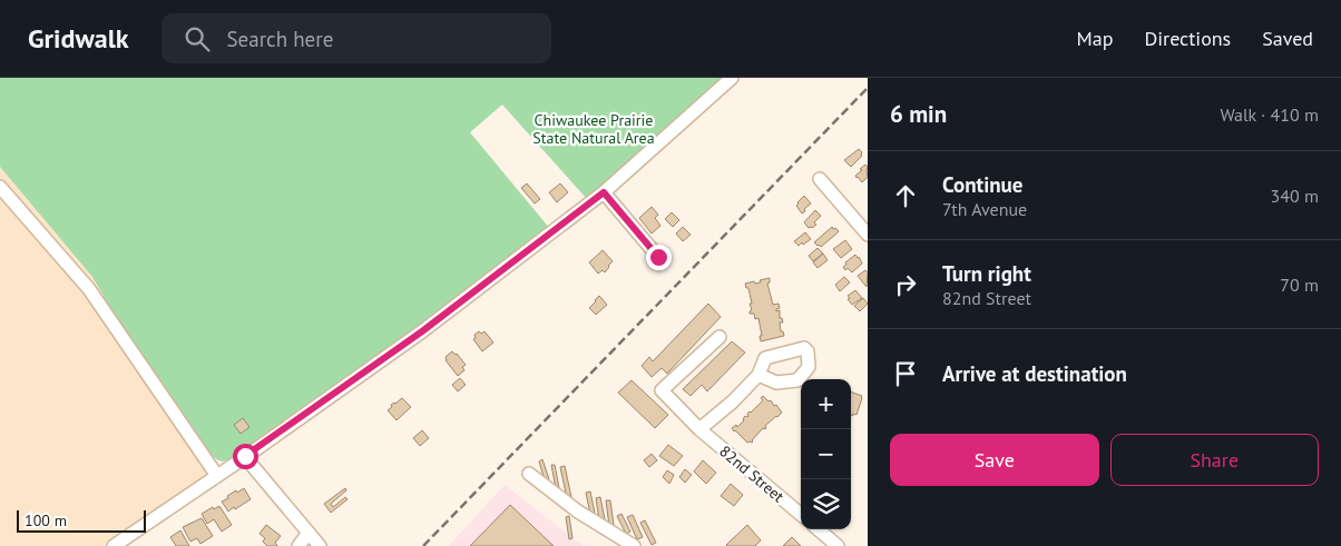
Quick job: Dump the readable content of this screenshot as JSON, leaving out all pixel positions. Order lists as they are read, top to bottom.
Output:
{
  "streets": {
    "street": ["82nd Street"]
  },
  "parks": ["Chiwaukee Prairie State Natural Area"],
  "scale_bar": "100 m",
  "page": {
    "header": "Gridwalk",
    "search": "Search here",
    "nav": ["Map", "Directions", "Saved"],
    "heading": ["6 min", "Walk · 410 m"],
    "list": [
      ["Continue", "7th Avenue", "340 m"],
      ["Turn right", "82nd Street", "70 m"],
      "Arrive at destination"
    ],
    "map_buttons": ["+", "−"],
    "buttons": ["Save", "Share"],
    "scale": "100 m"
  }
}
